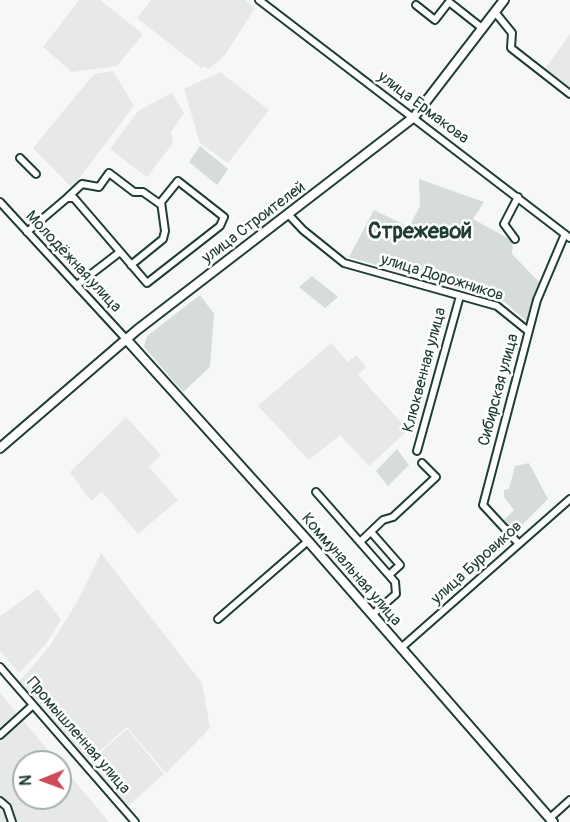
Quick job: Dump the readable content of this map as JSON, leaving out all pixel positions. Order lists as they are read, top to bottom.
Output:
{
  "streets": {
    "main road": ["улица Строителей", "Коммунальная улица"],
    "street": [
      "улица Ермакова",
      "Молодёжная улица",
      "улица Дорожников",
      "Клюквенная улица",
      "Сибирская улица",
      "улица Буровиков",
      "Промышленная улица"
    ]
  },
  "crossings": [
    ["улица Ермакова", "улица Строителей"],
    ["улица Ермакова", "Сибирская улица"],
    ["улица Строителей", "Молодёжная улица"],
    ["улица Строителей", "улица Дорожников"],
    ["улица Строителей", "Коммунальная улица"],
    ["Молодёжная улица", "Коммунальная улица"],
    ["улица Дорожников", "Клюквенная улица"],
    ["улица Дорожников", "Сибирская улица"],
    ["Сибирская улица", "улица Буровиков"],
    ["улица Буровиков", "Коммунальная улица"]
  ],
  "districts": ["Стрежевой"],
  "north": "left"
}
